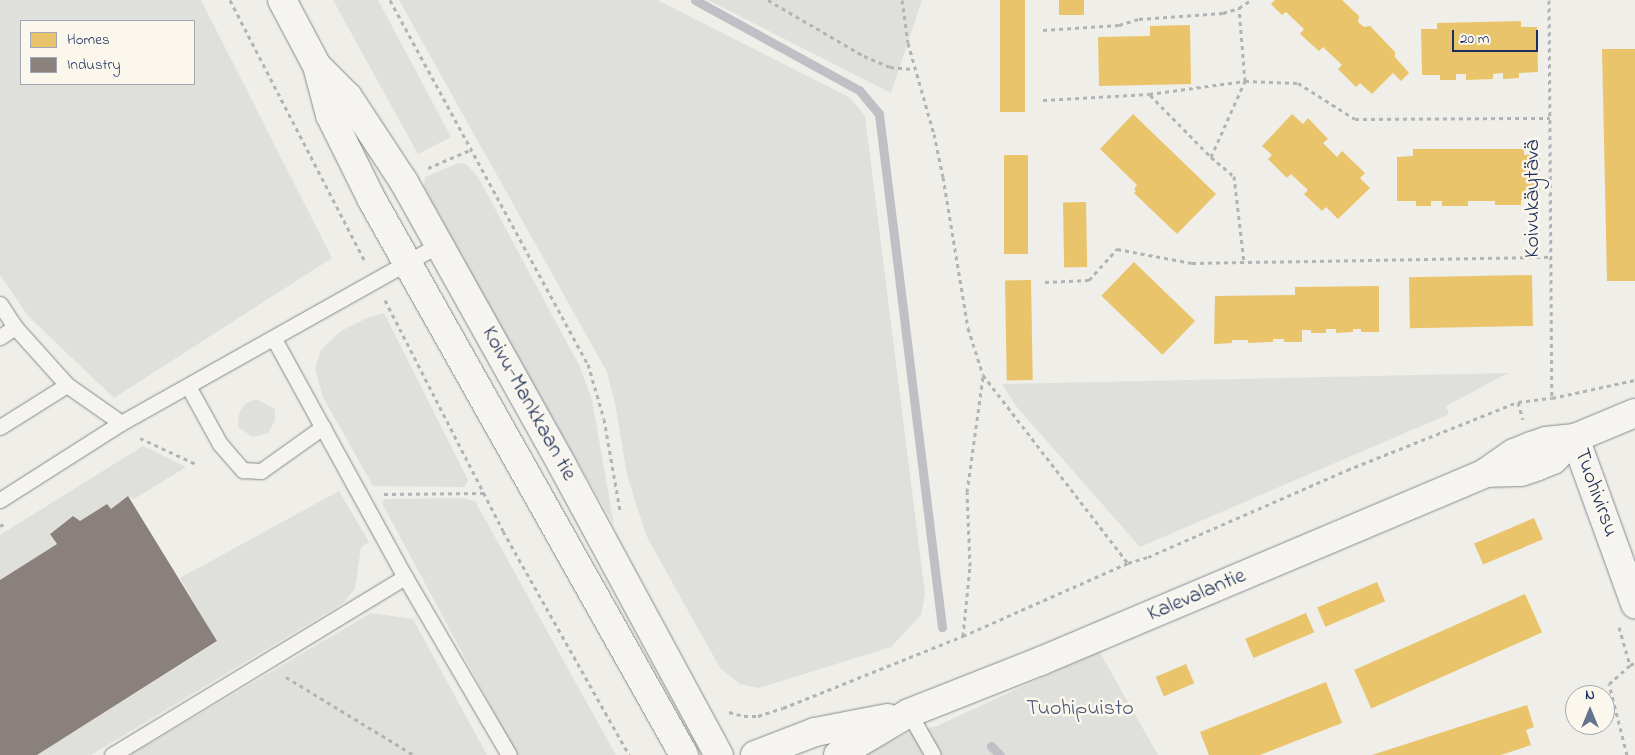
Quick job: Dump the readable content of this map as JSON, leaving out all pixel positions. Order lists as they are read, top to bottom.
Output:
{
  "streets": {
    "main road": ["Koivu-Mankkaan tie", "Tuohivirsu", "Kalevalantie"],
    "path": ["Koivukäytävä"]
  },
  "crossings": [
    ["Tuohivirsu", "Kalevalantie"]
  ],
  "parks": ["Tuohipuisto"],
  "legend": ["Homes", "Industry"],
  "scale_bar": "20 m",
  "north": "top"
}
